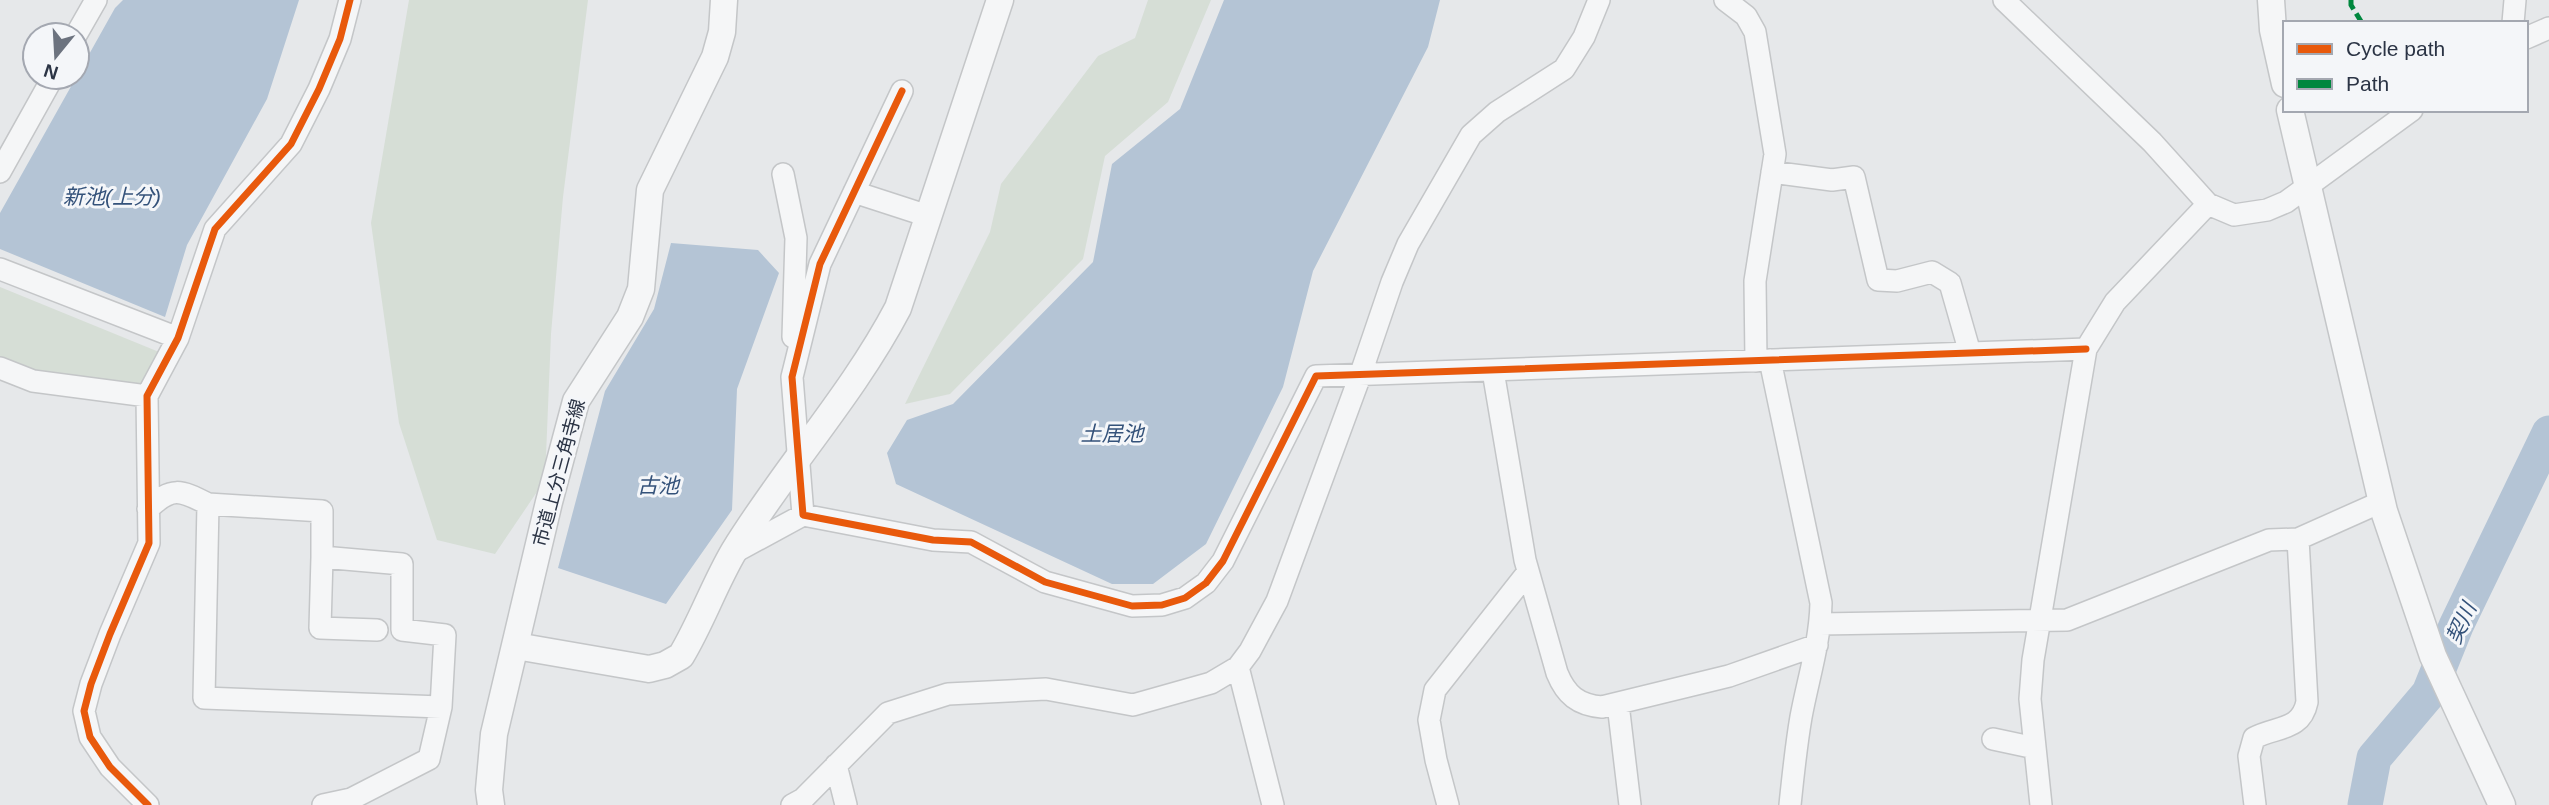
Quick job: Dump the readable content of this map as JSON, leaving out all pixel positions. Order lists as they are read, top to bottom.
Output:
{
  "streets": {
    "street": ["市道上分三角寺線"]
  },
  "water": [
    "新池(上分)",
    "土居池",
    "古池",
    "契川"
  ],
  "legend": ["Cycle path", "Path"],
  "north": "bottom"
}
